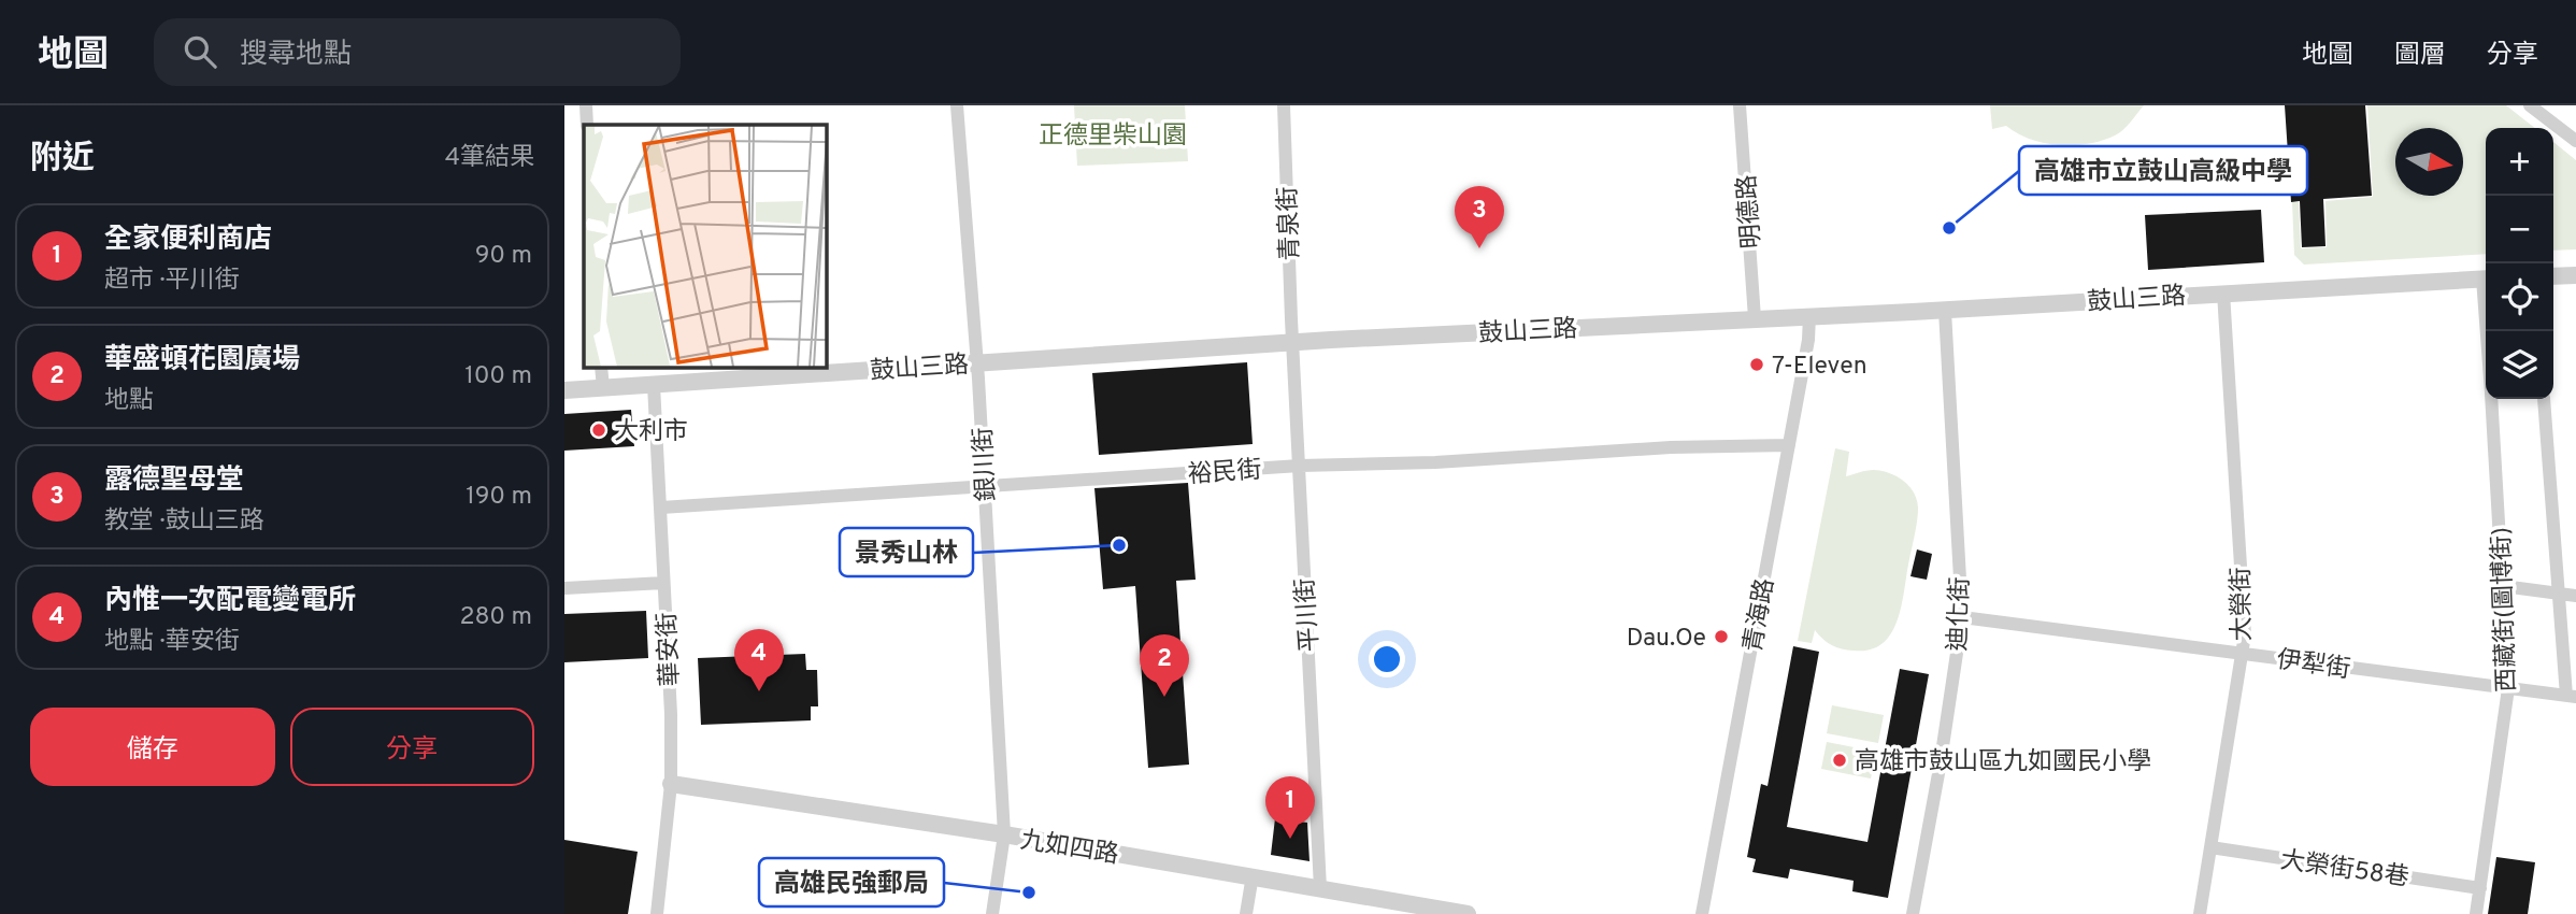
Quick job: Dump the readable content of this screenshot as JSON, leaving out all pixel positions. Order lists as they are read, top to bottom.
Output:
{
  "streets": {
    "street": [
      "明德路",
      "青泉街",
      "鼓山三路",
      "銀川街",
      "裕民街",
      "大榮街",
      "西藏街(圖博街)",
      "迪化街",
      "平川街",
      "青海路",
      "華安街",
      "伊犁街",
      "九如四路",
      "大榮街58巷"
    ]
  },
  "crossings": [
    ["明德路", "鼓山三路"],
    ["青泉街", "鼓山三路"],
    ["青泉街", "平川街"],
    ["鼓山三路", "銀川街"],
    ["鼓山三路", "大榮街"],
    ["鼓山三路", "迪化街"],
    ["鼓山三路", "平川街"],
    ["鼓山三路", "青海路"],
    ["鼓山三路", "華安街"],
    ["銀川街", "裕民街"],
    ["銀川街", "九如四路"],
    ["裕民街", "平川街"],
    ["裕民街", "青海路"],
    ["裕民街", "華安街"],
    ["大榮街", "伊犁街"],
    ["大榮街", "大榮街58巷"],
    ["西藏街(圖博街)", "伊犁街"],
    ["西藏街(圖博街)", "大榮街58巷"],
    ["迪化街", "伊犁街"],
    ["平川街", "九如四路"],
    ["華安街", "九如四路"]
  ],
  "parks": ["正德里柴山園"],
  "places": [
    "高雄市立鼓山高級中學",
    "7-Eleven",
    "大利市",
    "景秀山林",
    "Dau.Oe",
    "高雄市鼓山區九如國民小學",
    "高雄民強郵局"
  ],
  "north": "right",
  "page": {
    "header": "地圖",
    "search": "搜尋地點",
    "nav": ["地圖", "圖層", "分享"],
    "heading": ["附近", "4筆結果"],
    "map_buttons": ["+", "−"],
    "pins": [
      "3",
      "4",
      "2",
      "1"
    ],
    "list": [
      {
        "mark": "1",
        "name": "全家便利商店",
        "note": "超市 · 平川街",
        "value": "90 m"
      },
      {
        "mark": "2",
        "name": "華盛頓花園廣場",
        "note": "地點",
        "value": "100 m"
      },
      {
        "mark": "3",
        "name": "露德聖母堂",
        "note": "教堂 · 鼓山三路",
        "value": "190 m"
      },
      {
        "mark": "4",
        "name": "內惟一次配電變電所",
        "note": "地點 · 華安街",
        "value": "280 m"
      }
    ],
    "buttons": ["儲存", "分享"]
  }
}
